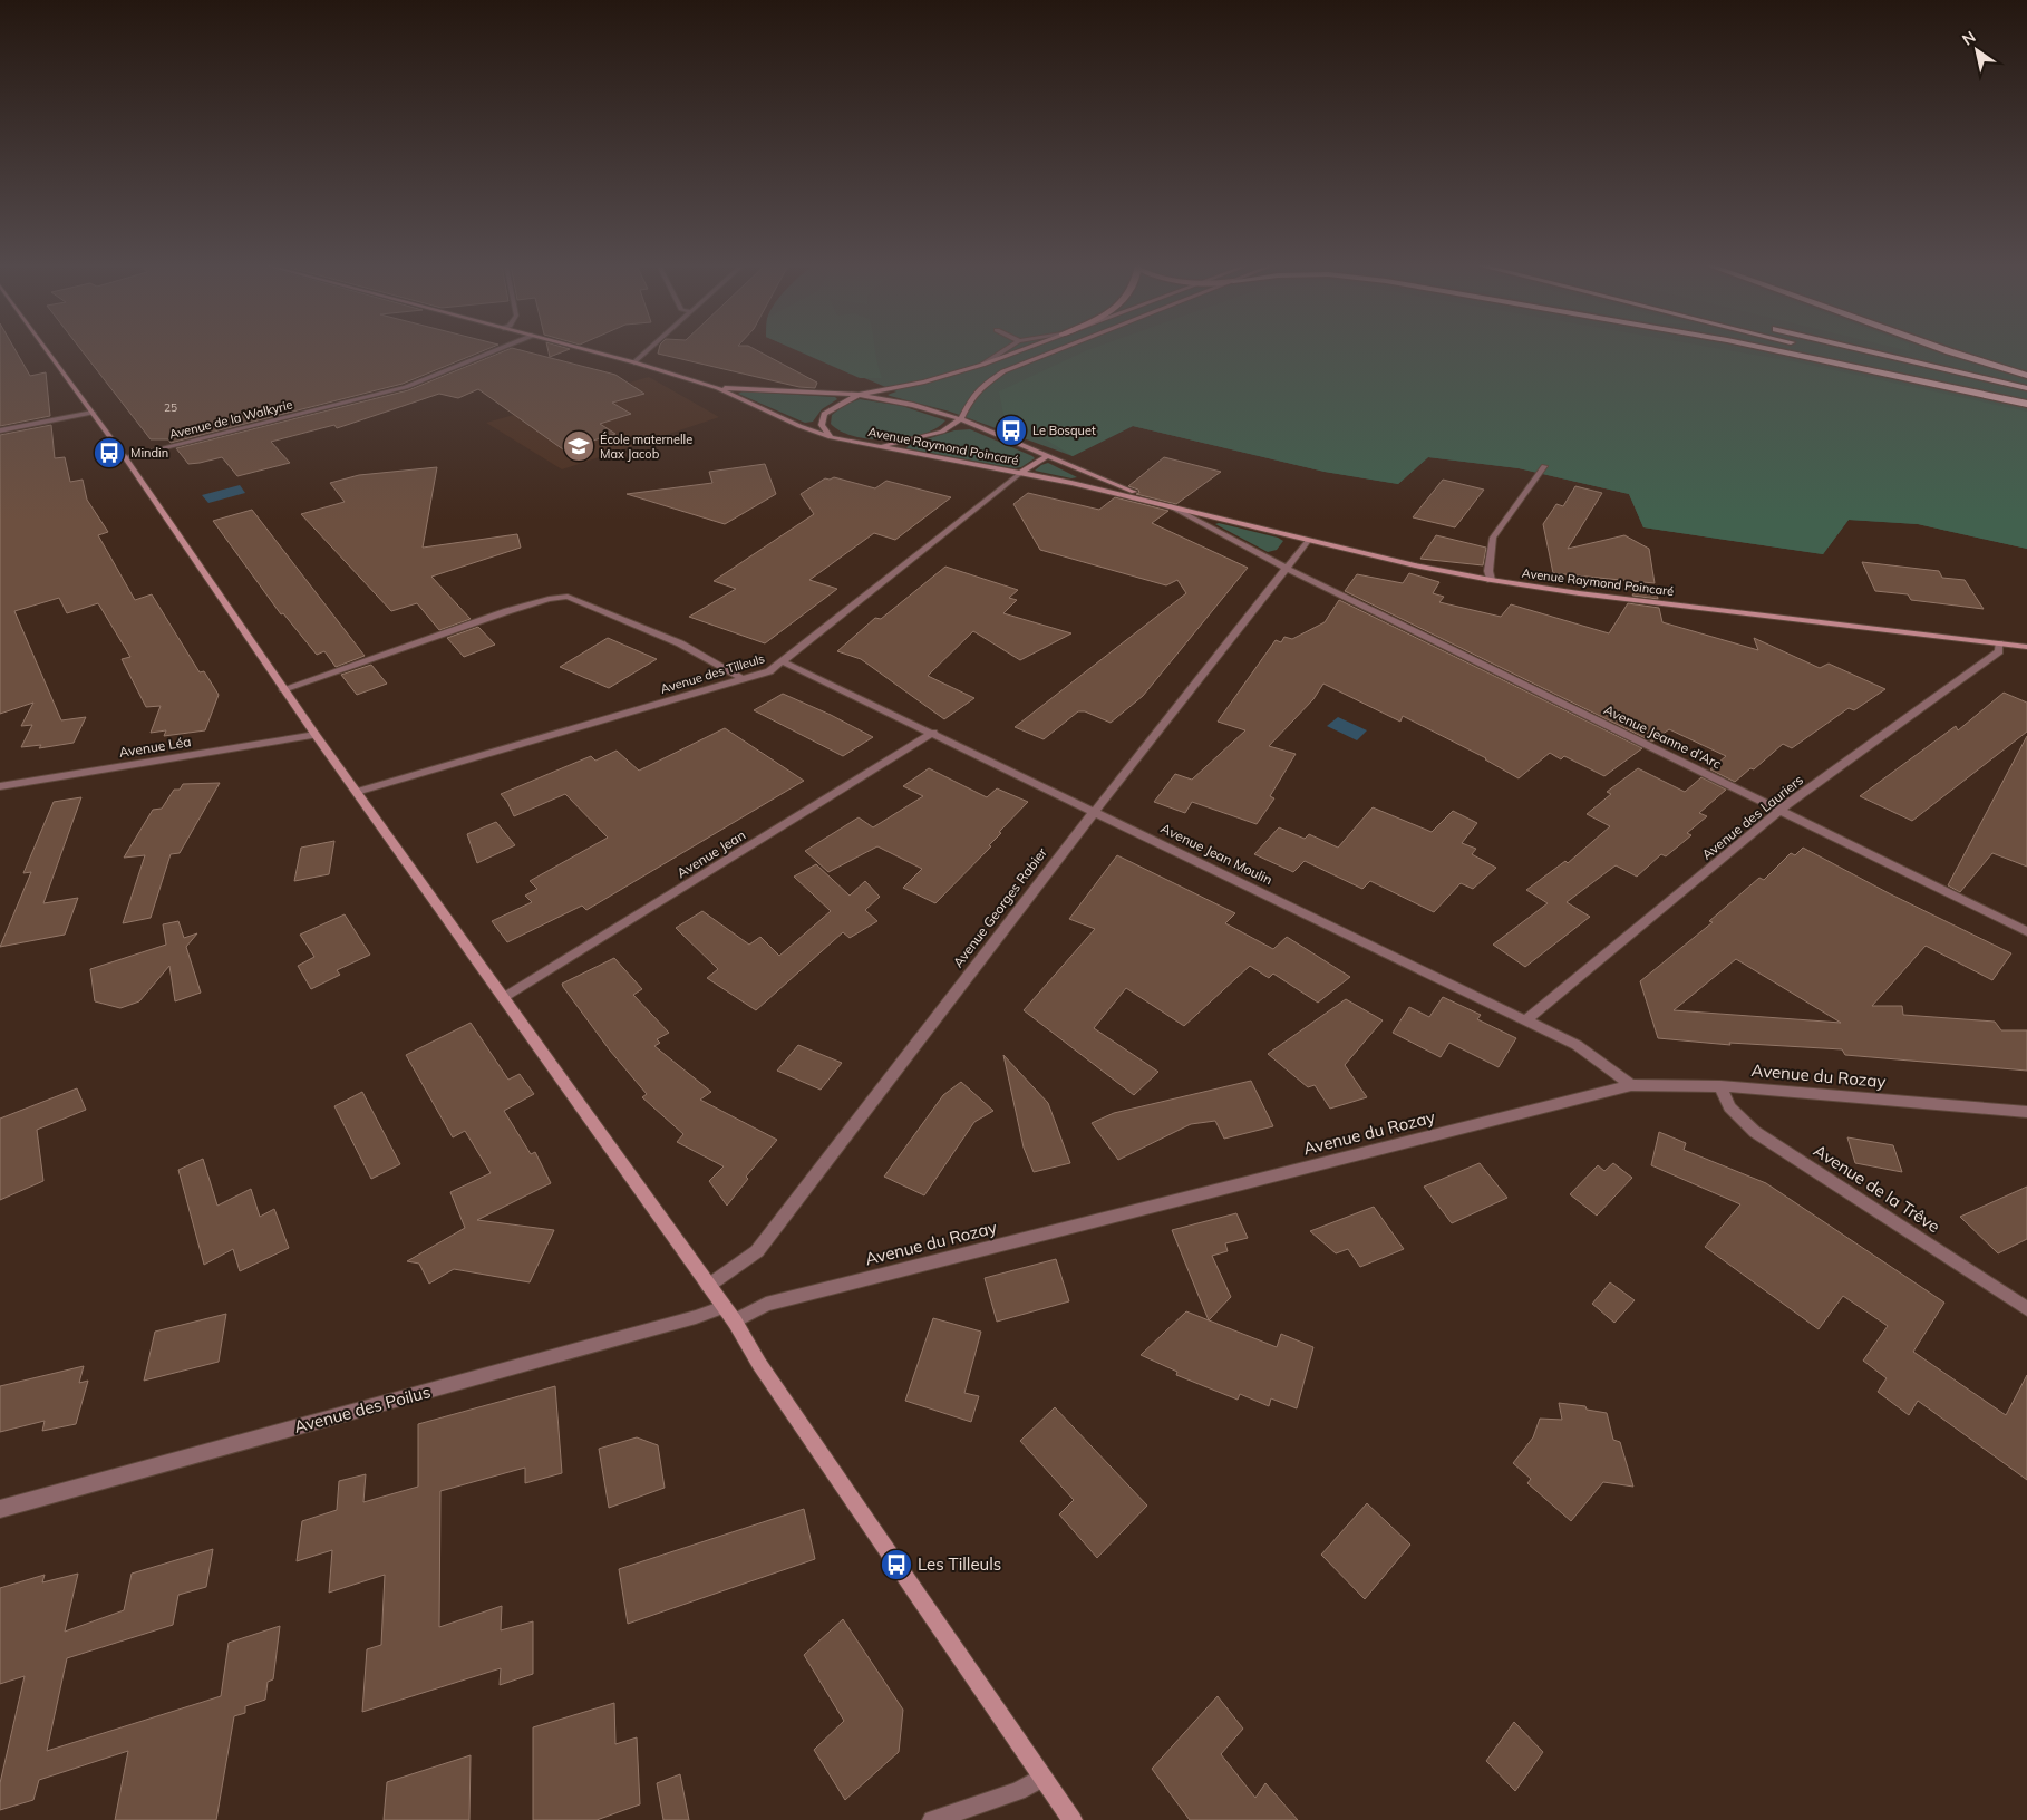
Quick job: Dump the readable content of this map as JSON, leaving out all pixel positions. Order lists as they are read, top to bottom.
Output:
{
  "streets": {
    "street": [
      "Avenue de la Walkyrie",
      "Avenue Raymond Poincaré",
      "Avenue des Tilleuls",
      "Avenue Jeanne d'Arc",
      "Avenue Léa",
      "Avenue des Lauriers",
      "Avenue Jean",
      "Avenue Jean Moulin",
      "Avenue Georges Rabier",
      "Avenue du Rozay",
      "Avenue de la Trêve",
      "Avenue des Poilus"
    ]
  },
  "crossings": [
    ["Avenue Raymond Poincaré", "Avenue des Tilleuls"],
    ["Avenue Raymond Poincaré", "Avenue Jeanne d'Arc"],
    ["Avenue Raymond Poincaré", "Avenue des Lauriers"],
    ["Avenue Raymond Poincaré", "Avenue Georges Rabier"],
    ["Avenue des Tilleuls", "Avenue Jean Moulin"],
    ["Avenue Jeanne d'Arc", "Avenue des Lauriers"],
    ["Avenue Jeanne d'Arc", "Avenue Georges Rabier"],
    ["Avenue des Lauriers", "Avenue Jean Moulin"],
    ["Avenue Jean", "Avenue Jean Moulin"],
    ["Avenue Jean Moulin", "Avenue Georges Rabier"],
    ["Avenue Jean Moulin", "Avenue du Rozay"],
    ["Avenue du Rozay", "Avenue de la Trêve"]
  ],
  "places": {
    "bus stop": ["Le Bosquet", "Mindin", "Les Tilleuls"],
    "school or university": ["École maternelle Max Jacob"]
  },
  "house_numbers": ["25"],
  "north": "top left"
}
